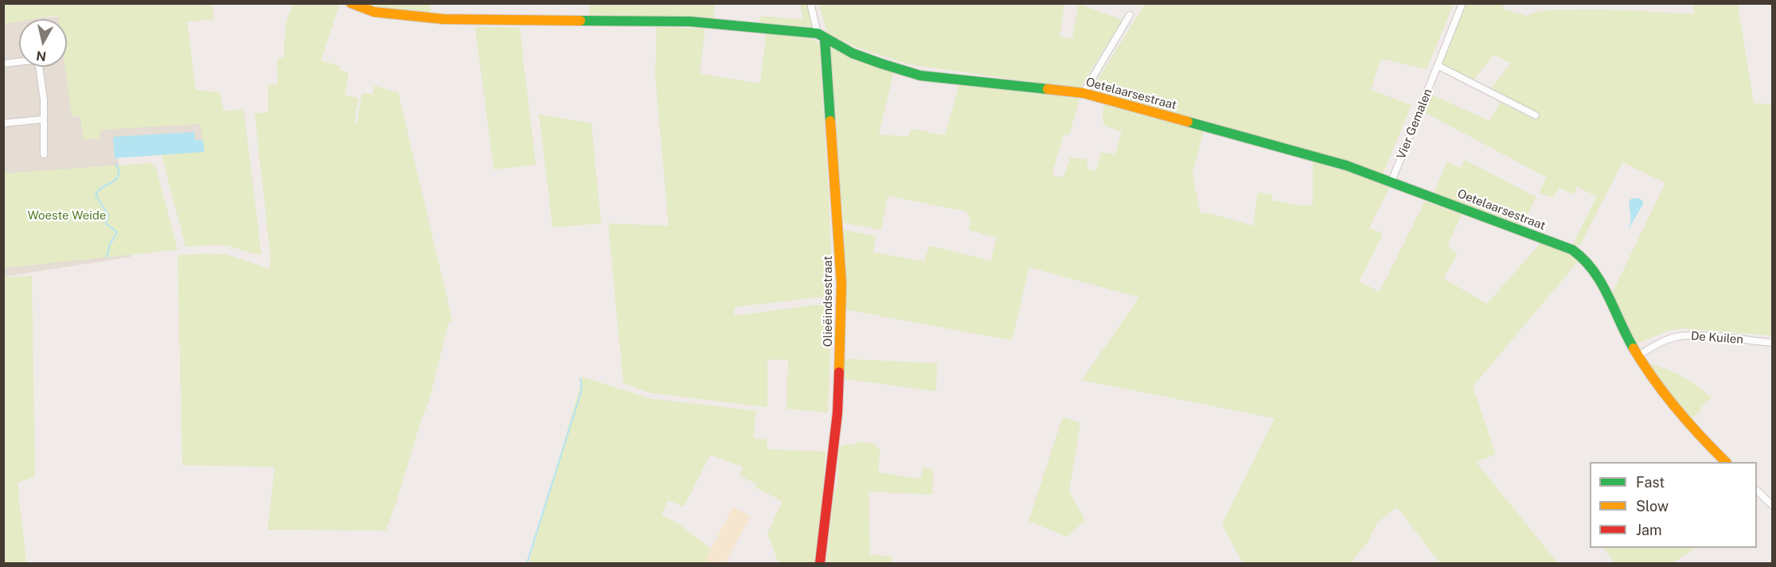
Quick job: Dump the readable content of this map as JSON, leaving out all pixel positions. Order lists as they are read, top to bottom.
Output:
{
  "streets": {
    "street": [
      "Oetelaarsestraat",
      "Vier Gemalen",
      "Olieëindsestraat",
      "De Kuilen"
    ]
  },
  "crossings": [
    ["Oetelaarsestraat", "Vier Gemalen"],
    ["Oetelaarsestraat", "Olieëindsestraat"],
    ["Oetelaarsestraat", "De Kuilen"]
  ],
  "parks": ["Woeste Weide"],
  "legend": ["Fast", "Slow", "Jam"],
  "north": "bottom"
}
